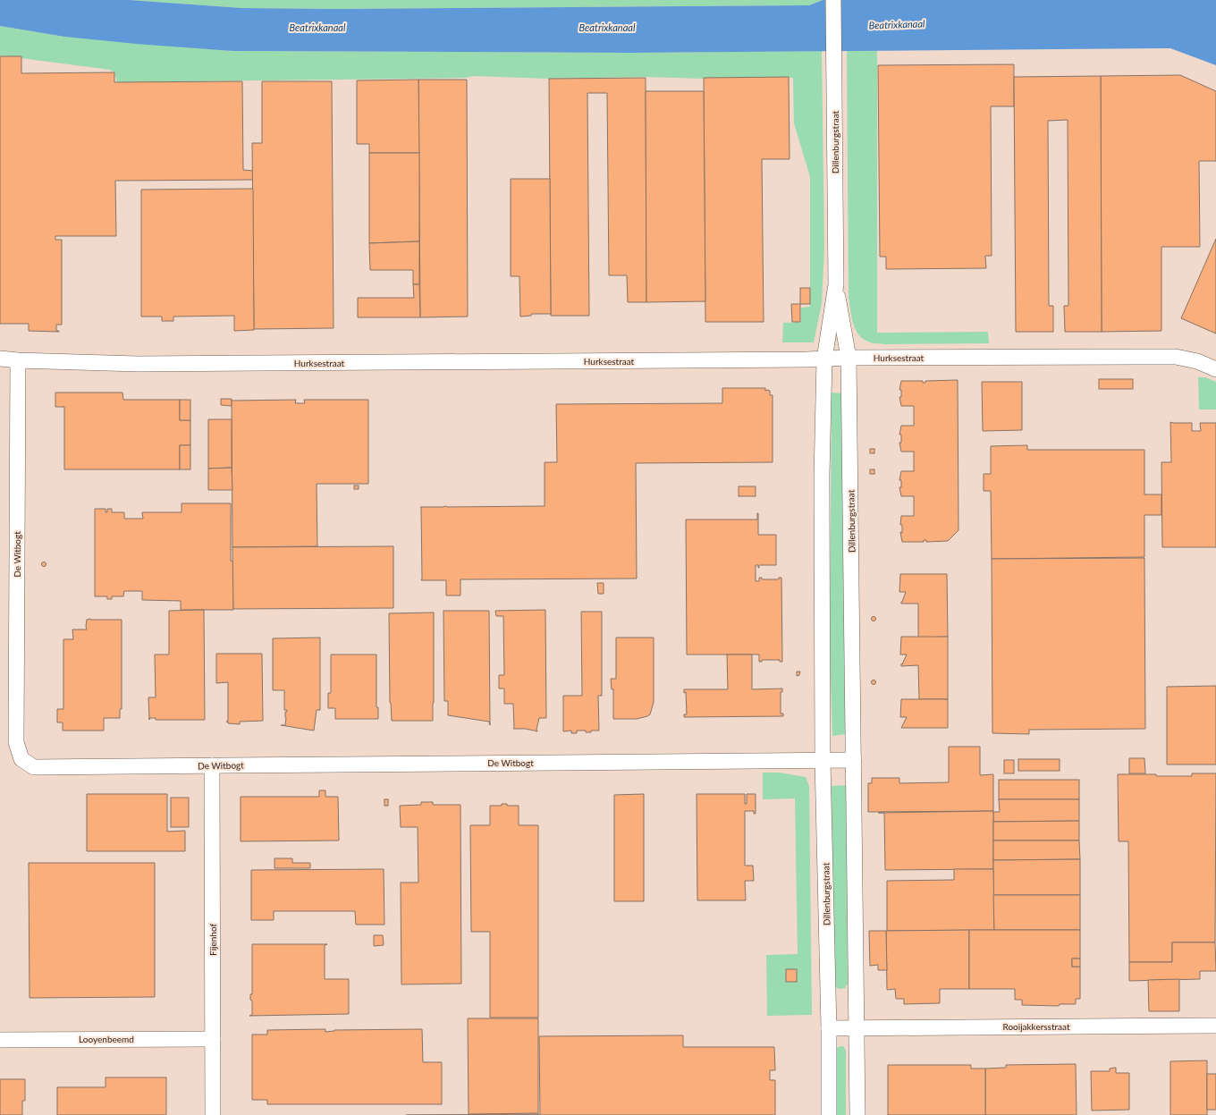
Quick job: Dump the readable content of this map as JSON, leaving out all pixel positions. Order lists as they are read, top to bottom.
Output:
{
  "streets": {
    "street": [
      "Dillenburgstraat",
      "Hurksestraat",
      "De Witbogt",
      "Fijenhof",
      "Rooijakkersstraat",
      "Looyenbeemd"
    ]
  },
  "crossings": [
    ["Dillenburgstraat", "Hurksestraat"],
    ["Dillenburgstraat", "De Witbogt"],
    ["Dillenburgstraat", "Rooijakkersstraat"],
    ["Hurksestraat", "De Witbogt"],
    ["De Witbogt", "Fijenhof"],
    ["Fijenhof", "Looyenbeemd"]
  ],
  "water": ["Beatrixkanaal"]
}
